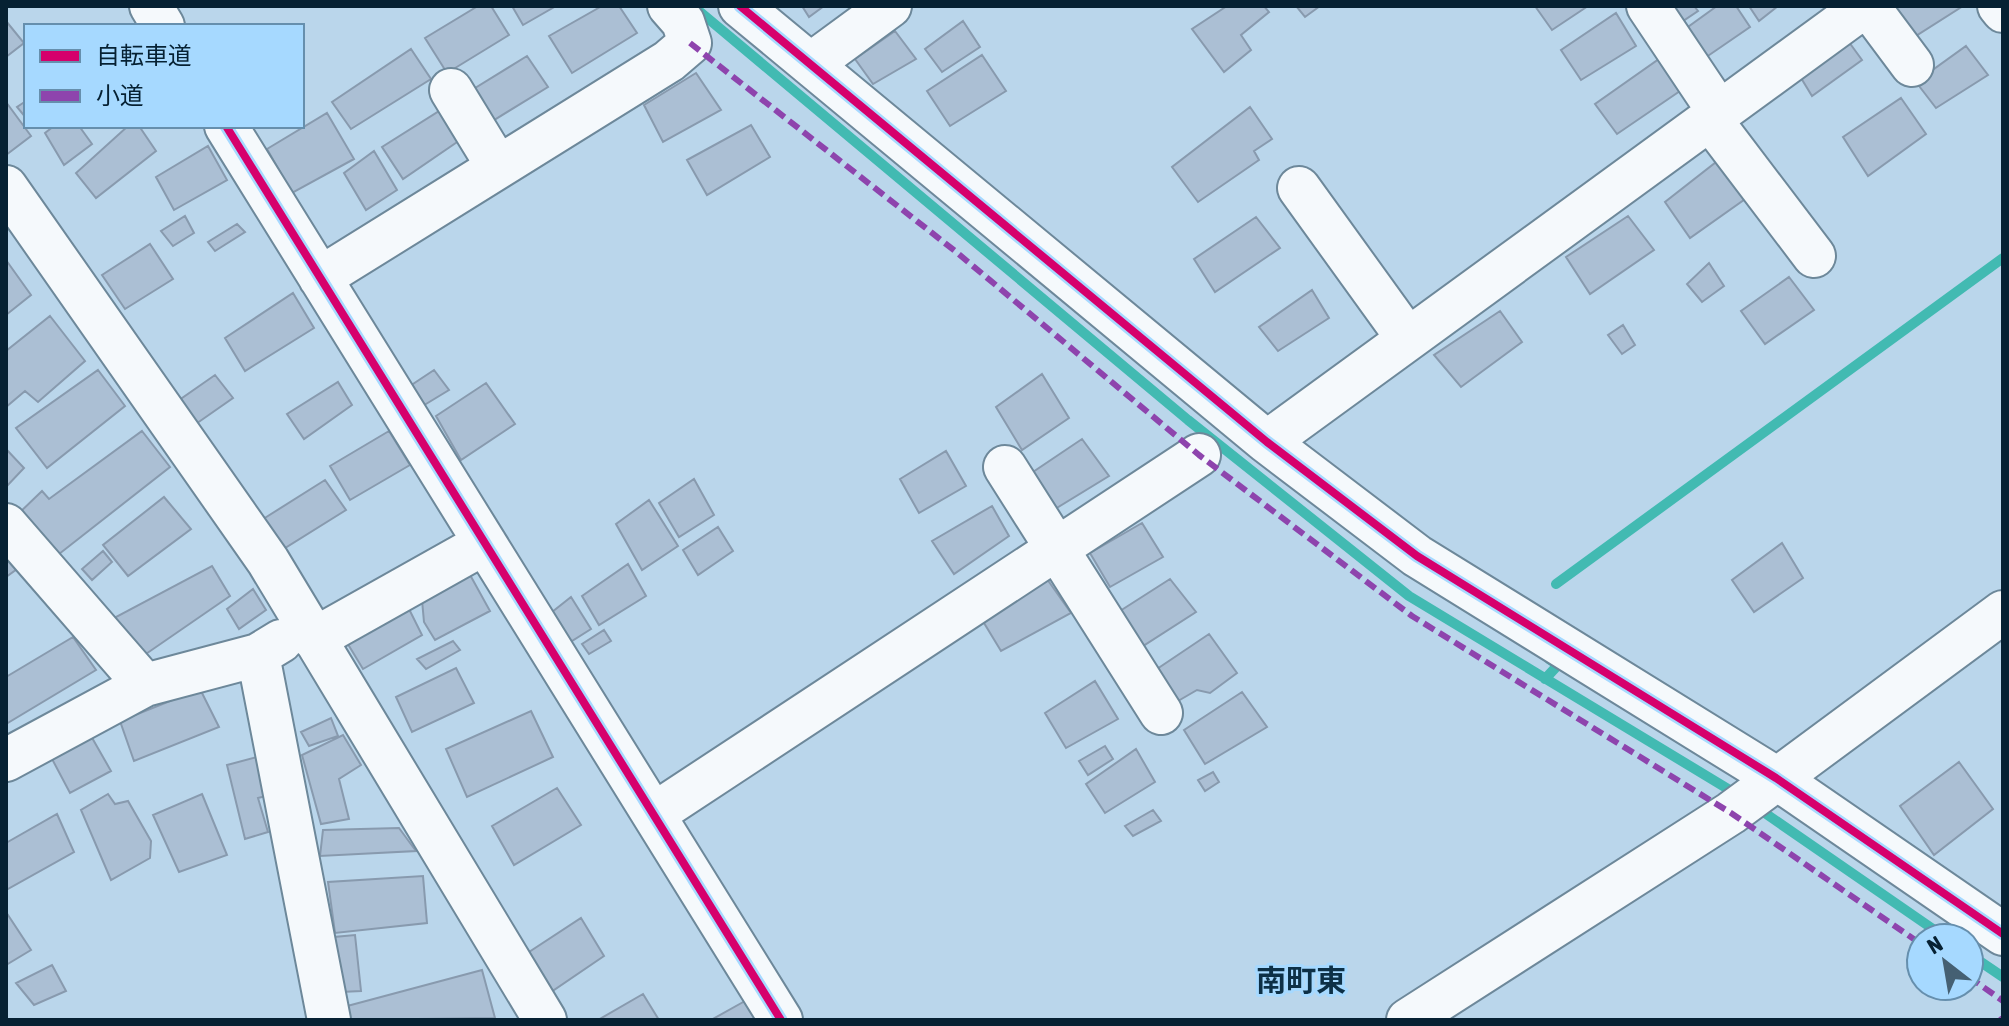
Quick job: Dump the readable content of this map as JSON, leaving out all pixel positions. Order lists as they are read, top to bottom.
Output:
{
  "districts": ["南町東"],
  "legend": ["自転車道", "小道"],
  "north": "top left"
}
